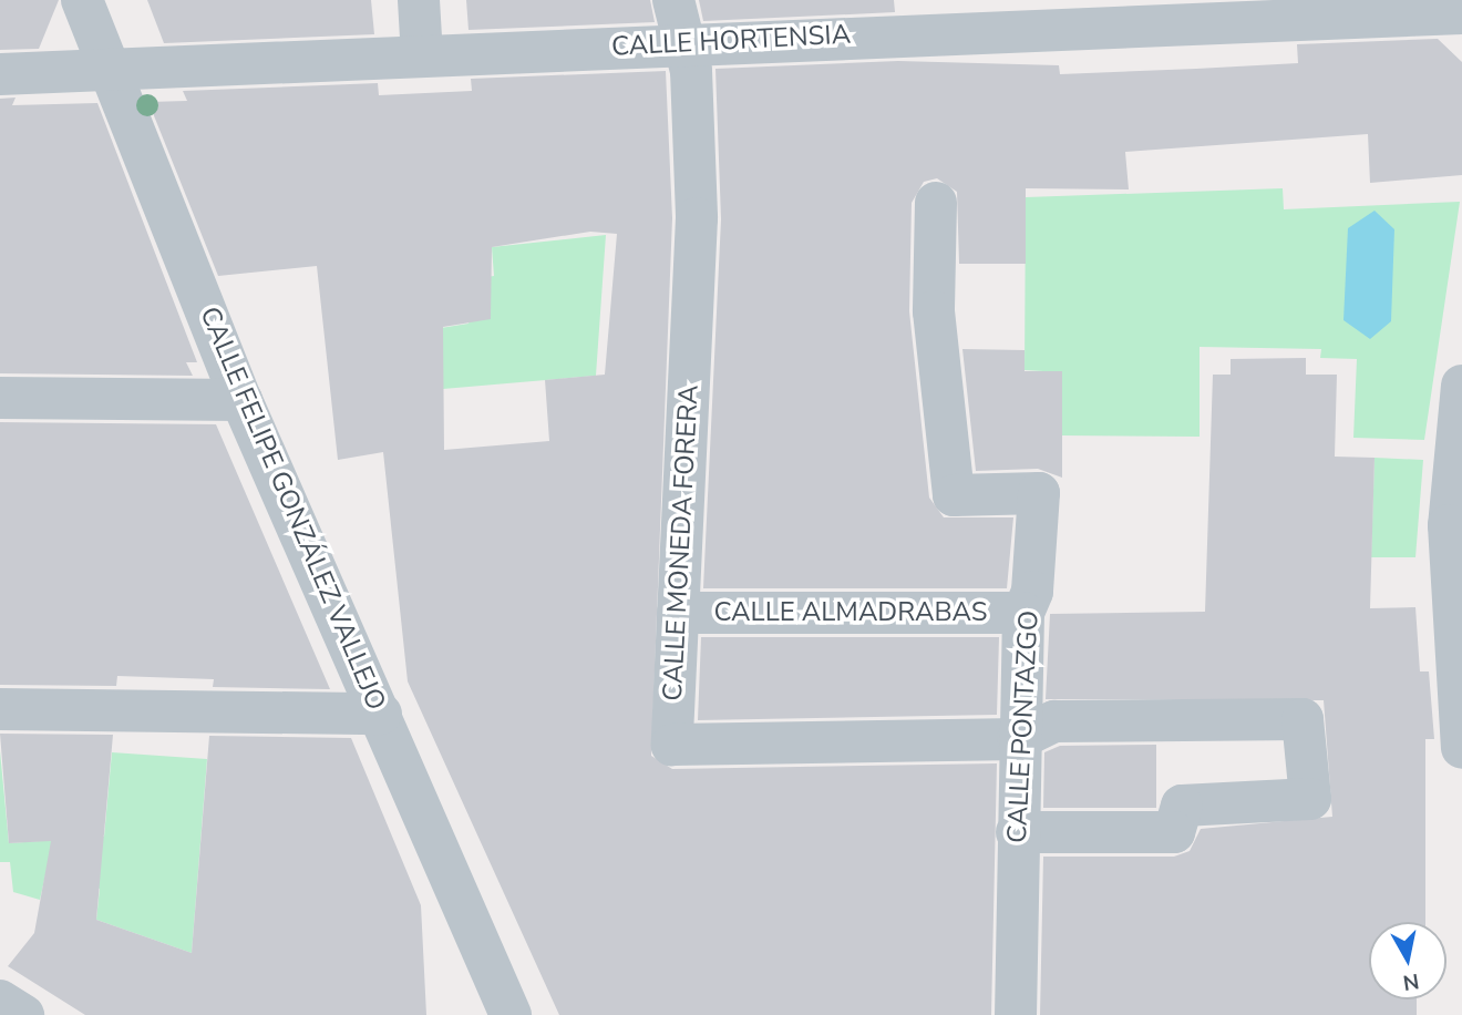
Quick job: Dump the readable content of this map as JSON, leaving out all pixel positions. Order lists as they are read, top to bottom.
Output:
{
  "streets": {
    "street": [
      "CALLE HORTENSIA",
      "CALLE FELIPE GONZÁLEZ VALLEJO",
      "CALLE MONEDA FORERA",
      "CALLE ALMADRABAS",
      "CALLE PONTAZGO"
    ]
  },
  "crossings": [
    ["CALLE HORTENSIA", "CALLE FELIPE GONZÁLEZ VALLEJO"],
    ["CALLE HORTENSIA", "CALLE MONEDA FORERA"],
    ["CALLE MONEDA FORERA", "CALLE ALMADRABAS"],
    ["CALLE MONEDA FORERA", "CALLE PONTAZGO"],
    ["CALLE ALMADRABAS", "CALLE PONTAZGO"]
  ],
  "north": "bottom"
}
